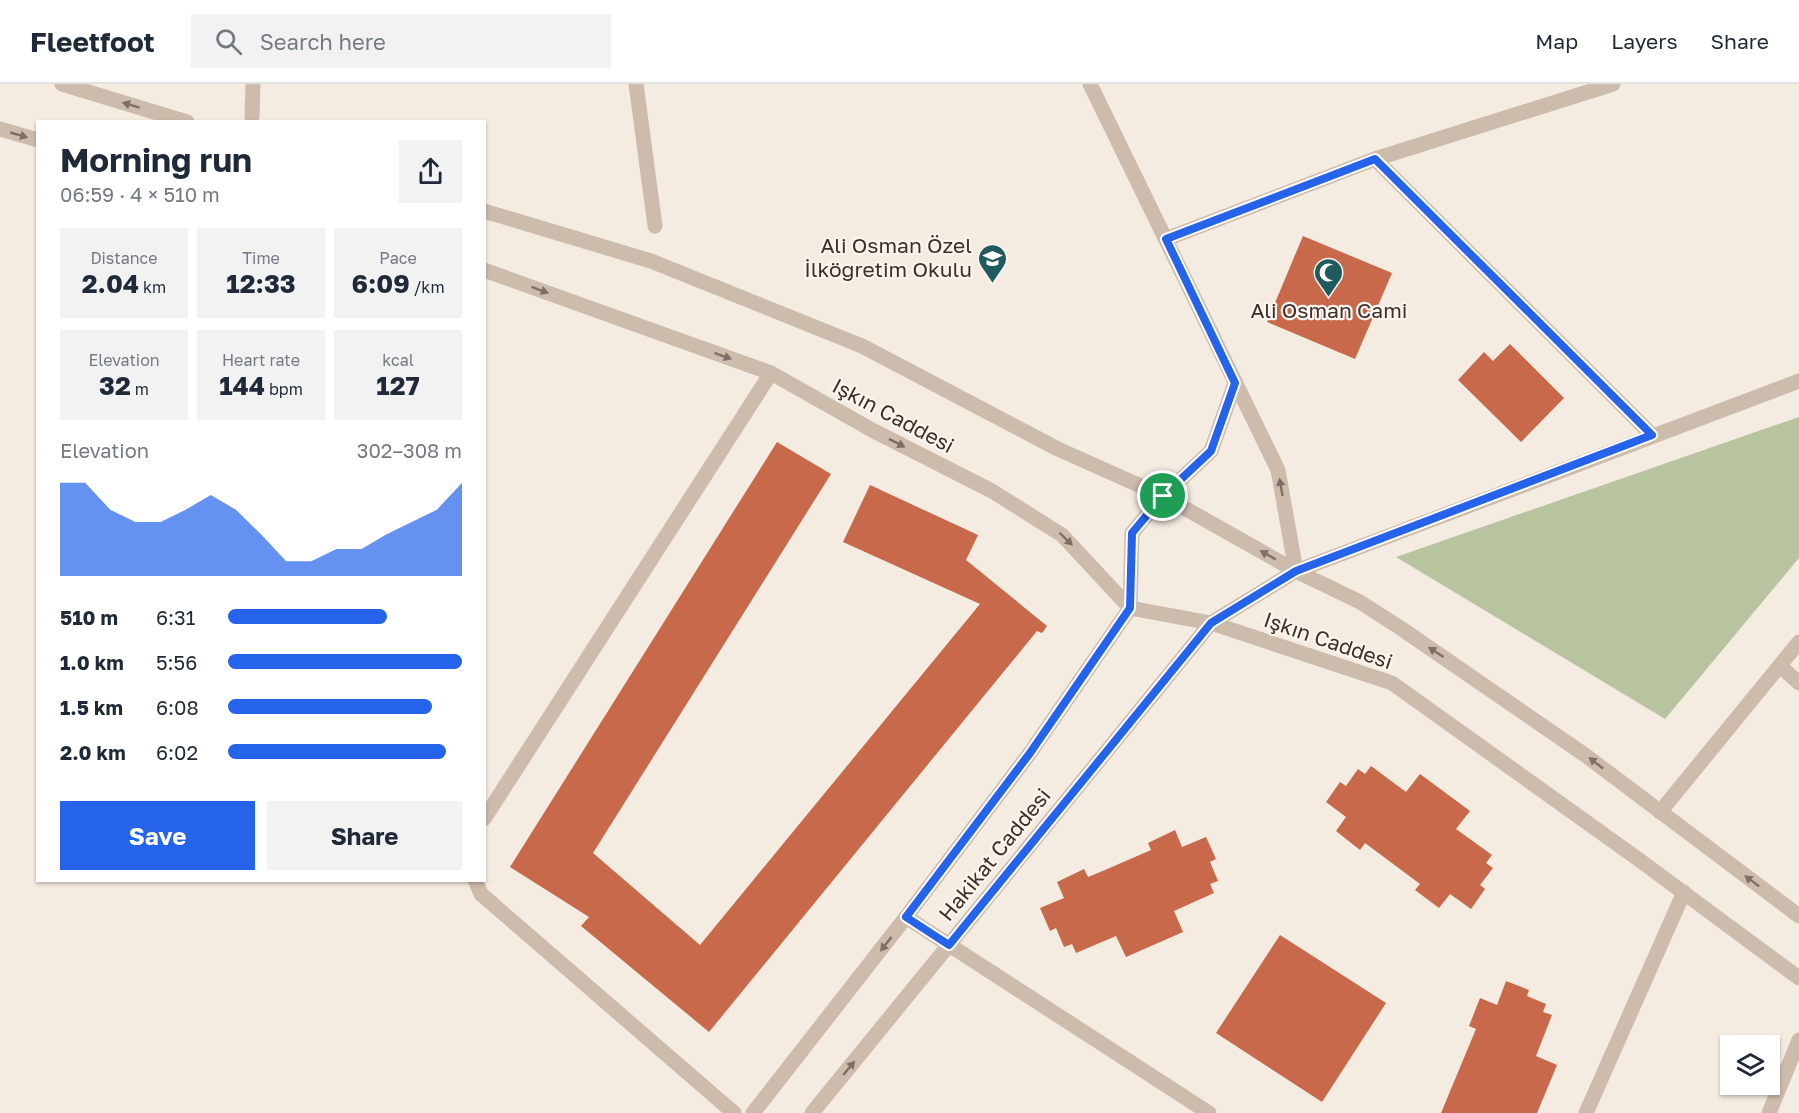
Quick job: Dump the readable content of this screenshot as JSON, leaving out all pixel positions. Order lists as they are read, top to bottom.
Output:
{
  "streets": {
    "street": ["Işkın Caddesi", "Hakikat Caddesi"]
  },
  "crossings": [
    ["Işkın Caddesi", "Hakikat Caddesi"]
  ],
  "places": {
    "school or university": ["Ali Osman Özel İlköğretim Okulu"],
    "mosque": ["Ali Osman Cami"]
  },
  "page": {
    "header": "Fleetfoot",
    "search": "Search here",
    "nav": ["Map", "Layers", "Share"],
    "heading": ["Morning run", "06:59 · 4 × 510 m"],
    "stats": [
      ["Distance", "2.04 km"],
      ["Time", "12:33"],
      ["Pace", "6:09 /km"],
      ["Elevation", "32 m"],
      ["Heart rate", "144 bpm"],
      ["kcal", "127"]
    ],
    "chart": ["Elevation", "302–308 m"],
    "list": [
      {
        "name": "510 m",
        "note": "6:31"
      },
      {
        "name": "1.0 km",
        "note": "5:56"
      },
      {
        "name": "1.5 km",
        "note": "6:08"
      },
      {
        "name": "2.0 km",
        "note": "6:02"
      }
    ],
    "buttons": ["Save", "Share"]
  }
}
